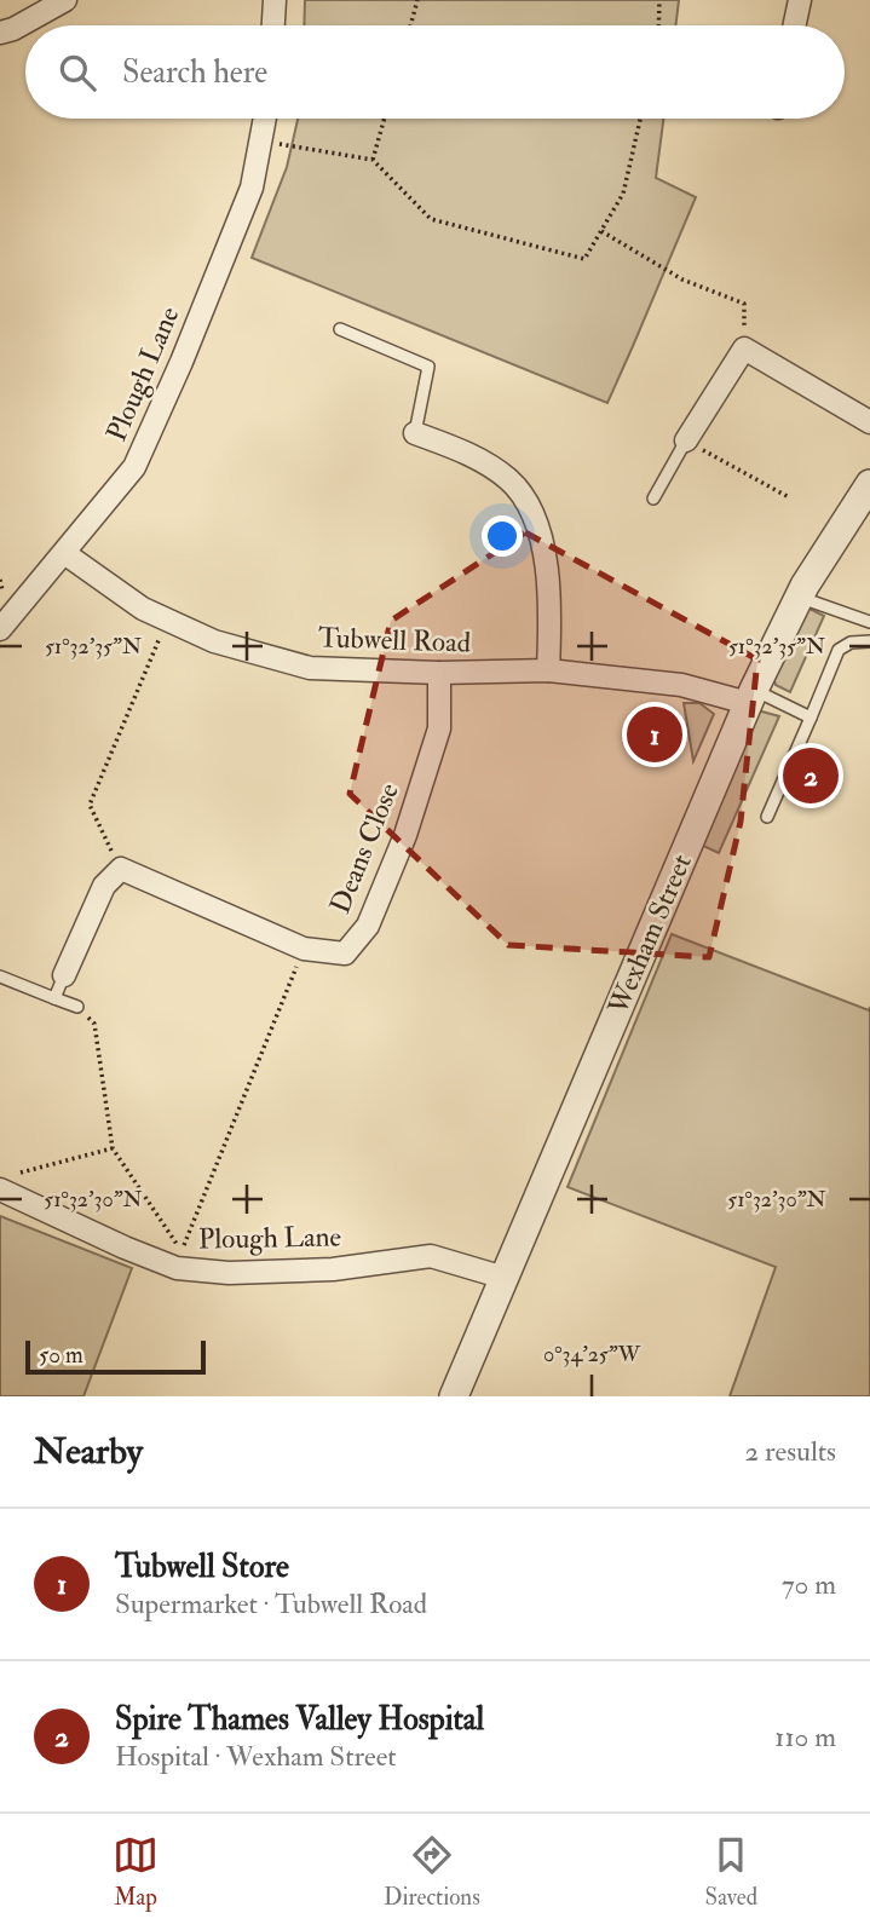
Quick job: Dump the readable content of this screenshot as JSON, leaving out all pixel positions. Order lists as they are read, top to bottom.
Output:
{
  "streets": {
    "street": [
      "Plough Lane",
      "Tubwell Road",
      "Deans Close",
      "Wexham Street"
    ]
  },
  "crossings": [
    ["Plough Lane", "Tubwell Road"],
    ["Plough Lane", "Wexham Street"],
    ["Tubwell Road", "Deans Close"],
    ["Tubwell Road", "Wexham Street"]
  ],
  "scale_bar": "50 m",
  "page": {
    "search": "Search here",
    "pins": ["1", "2"],
    "scale": "50 m",
    "heading": ["Nearby", "2 results"],
    "list": [
      {
        "mark": "1",
        "name": "Tubwell Store",
        "note": "Supermarket · Tubwell Road",
        "value": "70 m"
      },
      {
        "mark": "2",
        "name": "Spire Thames Valley Hospital",
        "note": "Hospital · Wexham Street",
        "value": "110 m"
      }
    ],
    "nav": ["Map", "Directions", "Saved"]
  },
  "coordinates": ["51°32'35\"N", "51°32'30\"N", "0°34'25\"W"]
}
